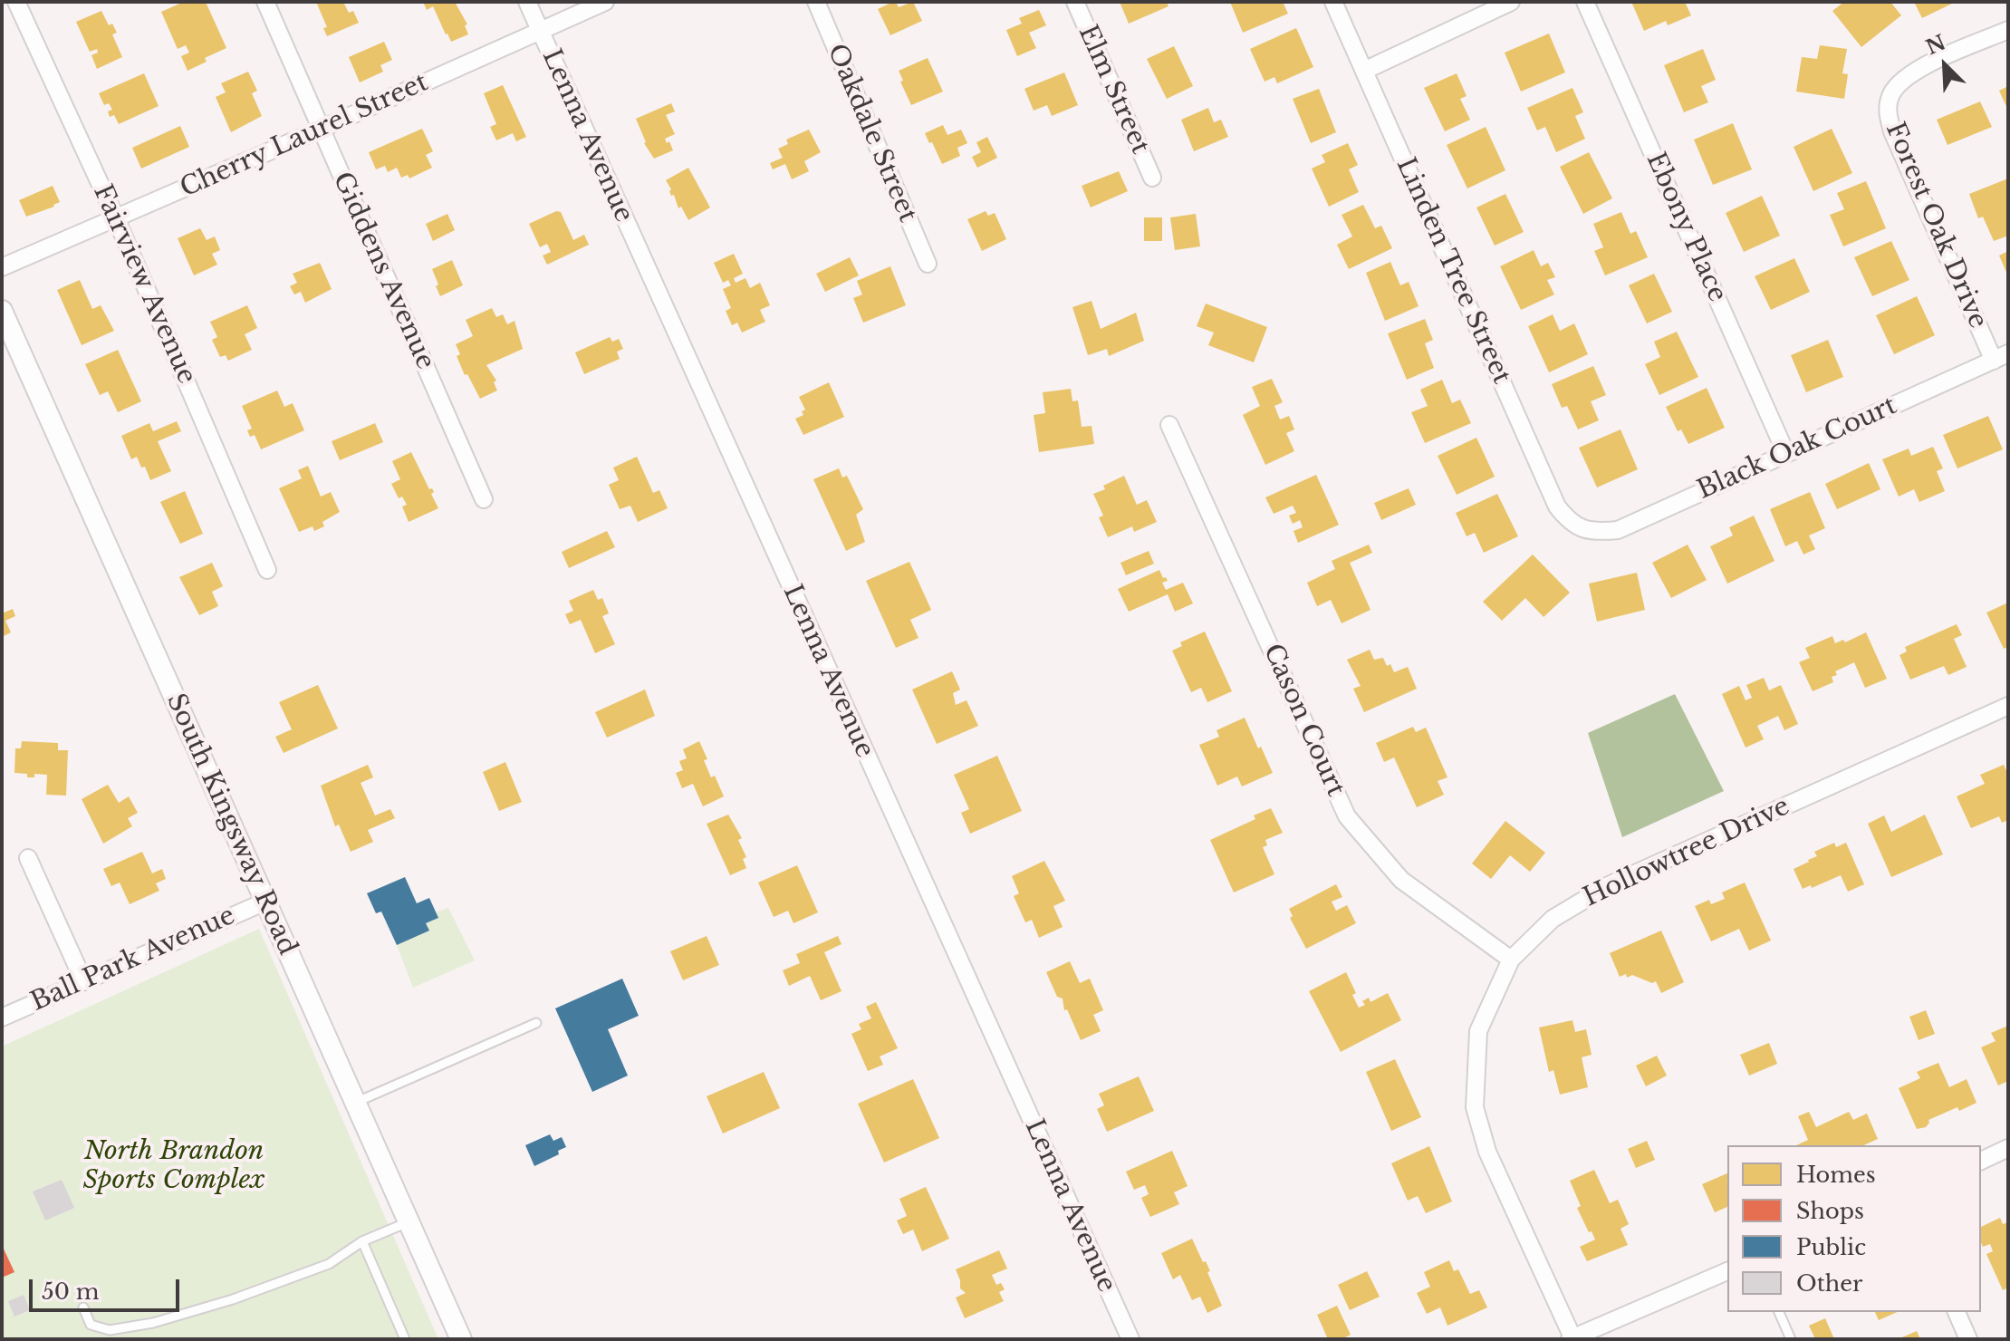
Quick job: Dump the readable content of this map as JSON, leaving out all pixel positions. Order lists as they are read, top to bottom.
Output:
{
  "streets": {
    "street": [
      "Elm Street",
      "Oakdale Street",
      "Cherry Laurel Street",
      "Lenna Avenue",
      "Forest Oak Drive",
      "Ebony Place",
      "Giddens Avenue",
      "Linden Tree Street",
      "Fairview Avenue",
      "Black Oak Court",
      "Cason Court",
      "South Kingsway Road",
      "Hollowtree Drive",
      "Ball Park Avenue"
    ]
  },
  "crossings": [
    ["Cherry Laurel Street", "Lenna Avenue"],
    ["Cherry Laurel Street", "Giddens Avenue"],
    ["Cherry Laurel Street", "Fairview Avenue"],
    ["Forest Oak Drive", "Black Oak Court"],
    ["Ebony Place", "Black Oak Court"],
    ["Linden Tree Street", "Black Oak Court"],
    ["Cason Court", "Hollowtree Drive"],
    ["South Kingsway Road", "Ball Park Avenue"]
  ],
  "parks": ["North Brandon Sports Complex"],
  "legend": [
    "Homes",
    "Shops",
    "Public",
    "Other"
  ],
  "scale_bar": "50 m",
  "north": "top left"
}
